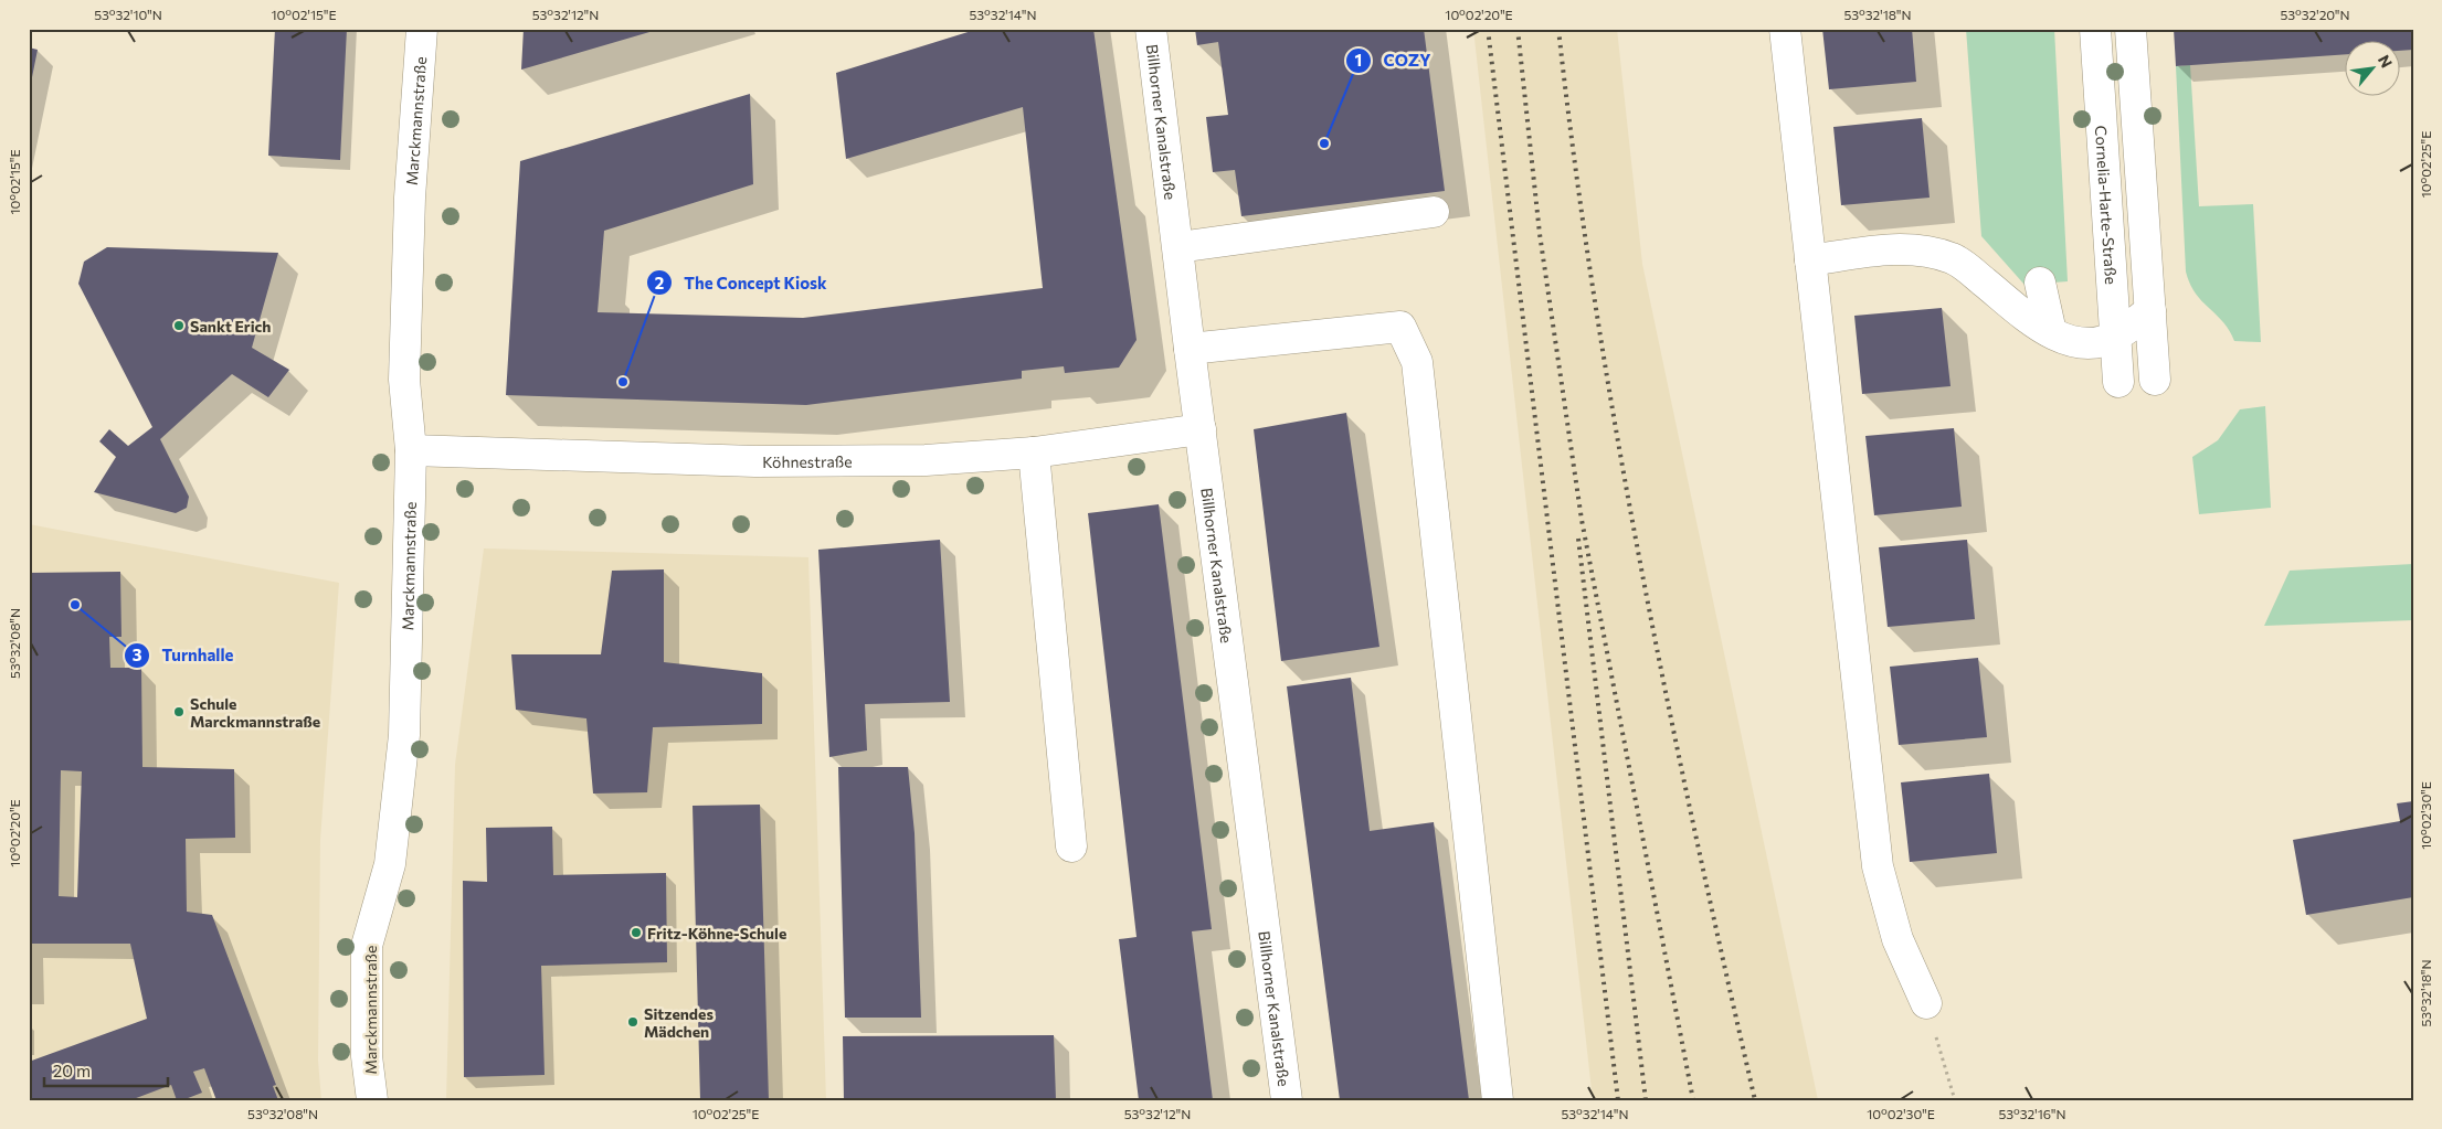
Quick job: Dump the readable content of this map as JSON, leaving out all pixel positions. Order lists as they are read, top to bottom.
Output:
{
  "streets": {
    "street": [
      "Marckmannstraße",
      "Billhorner Kanalstraße",
      "Cornelia-Harte-Straße",
      "Köhnestraße"
    ]
  },
  "crossings": [
    ["Marckmannstraße", "Köhnestraße"],
    ["Billhorner Kanalstraße", "Köhnestraße"]
  ],
  "places": [
    "COZY",
    "Sankt Erich",
    "The Concept Kiosk",
    "Turnhalle",
    "Schule Marckmannstraße",
    "Fritz-Köhne-Schule",
    "Sitzendes Mädchen"
  ],
  "scale_bar": "20 m",
  "north": "top right",
  "coordinates": [
    "53°32'10\"N",
    "10°02'15\"E",
    "53°32'12\"N",
    "53°32'14\"N",
    "10°02'20\"E",
    "53°32'18\"N",
    "53°32'20\"N",
    "10°02'25\"E",
    "53°32'08\"N",
    "10°02'30\"E",
    "53°32'16\"N"
  ]
}
